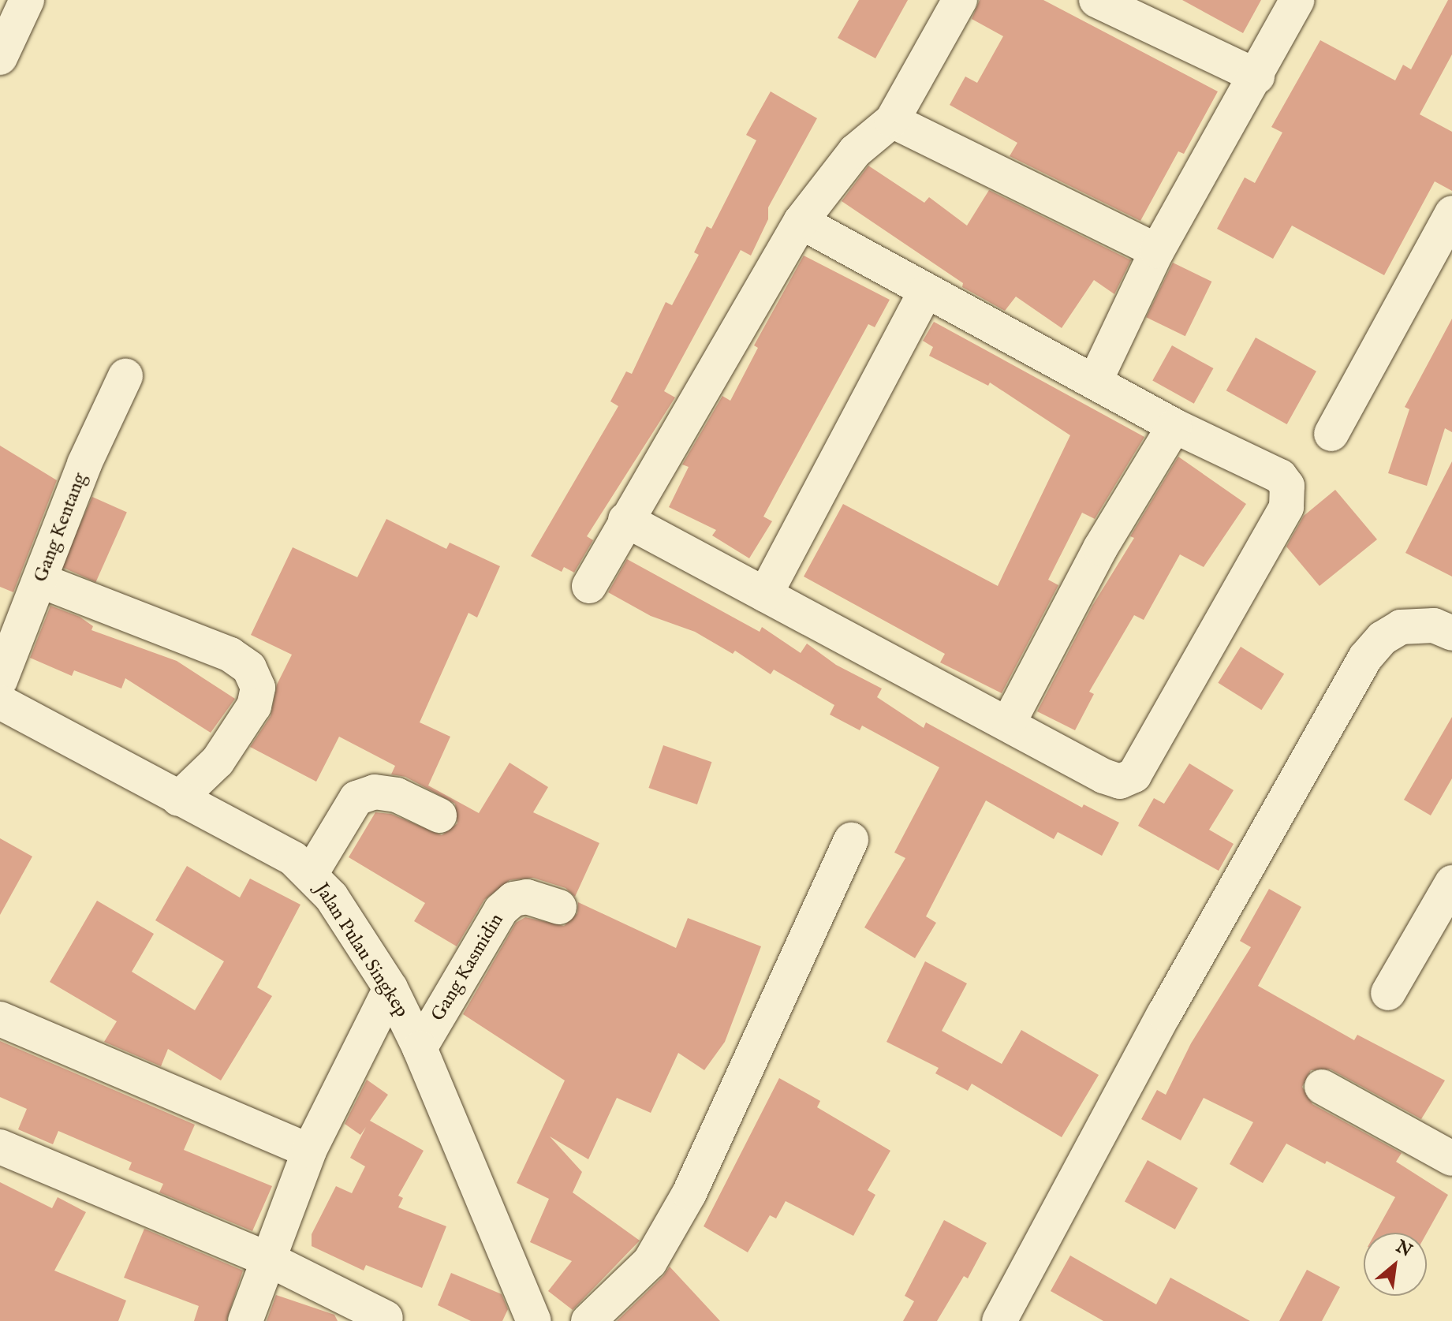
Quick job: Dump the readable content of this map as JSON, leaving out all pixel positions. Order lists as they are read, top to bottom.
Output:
{
  "streets": {
    "street": ["Gang Kentang", "Jalan Pulau Singkep", "Gang Kasmidin"]
  },
  "crossings": [
    ["Jalan Pulau Singkep", "Gang Kasmidin"]
  ],
  "north": "top right"
}
